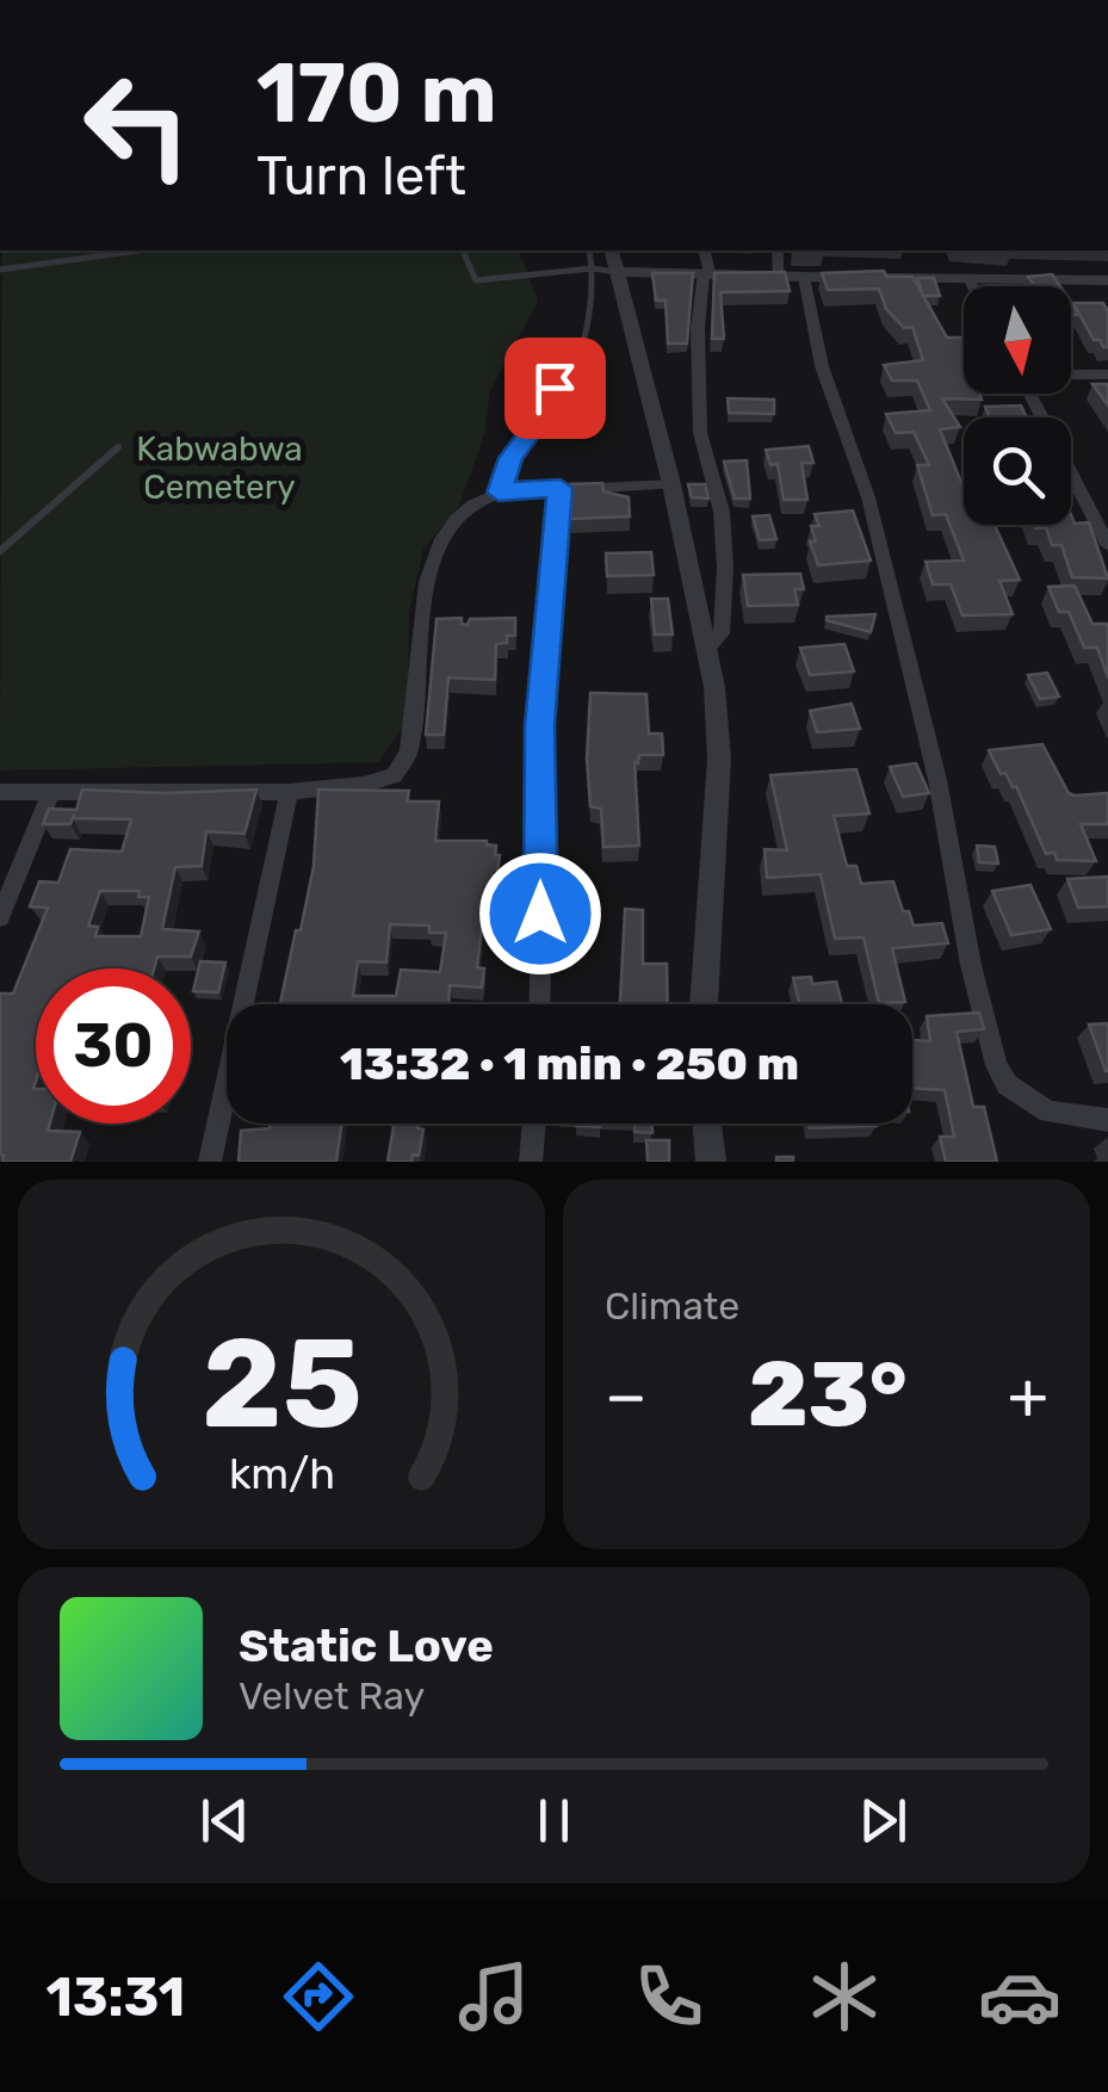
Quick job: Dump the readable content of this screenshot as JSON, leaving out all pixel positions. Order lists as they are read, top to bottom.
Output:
{
  "parks": ["Kabwabwa Cemetery"],
  "north": "bottom",
  "page": {
    "turn": ["170 m", "Turn left"],
    "limit": "30",
    "trip": "13:32 · 1 min · 250 m",
    "tile": "Climate",
    "heat": ["−", "23°", "+"],
    "song": ["Static Love", "Velvet Ray"],
    "tabs": "13:31",
    "gauge": ["25", "km/h"]
  }
}
